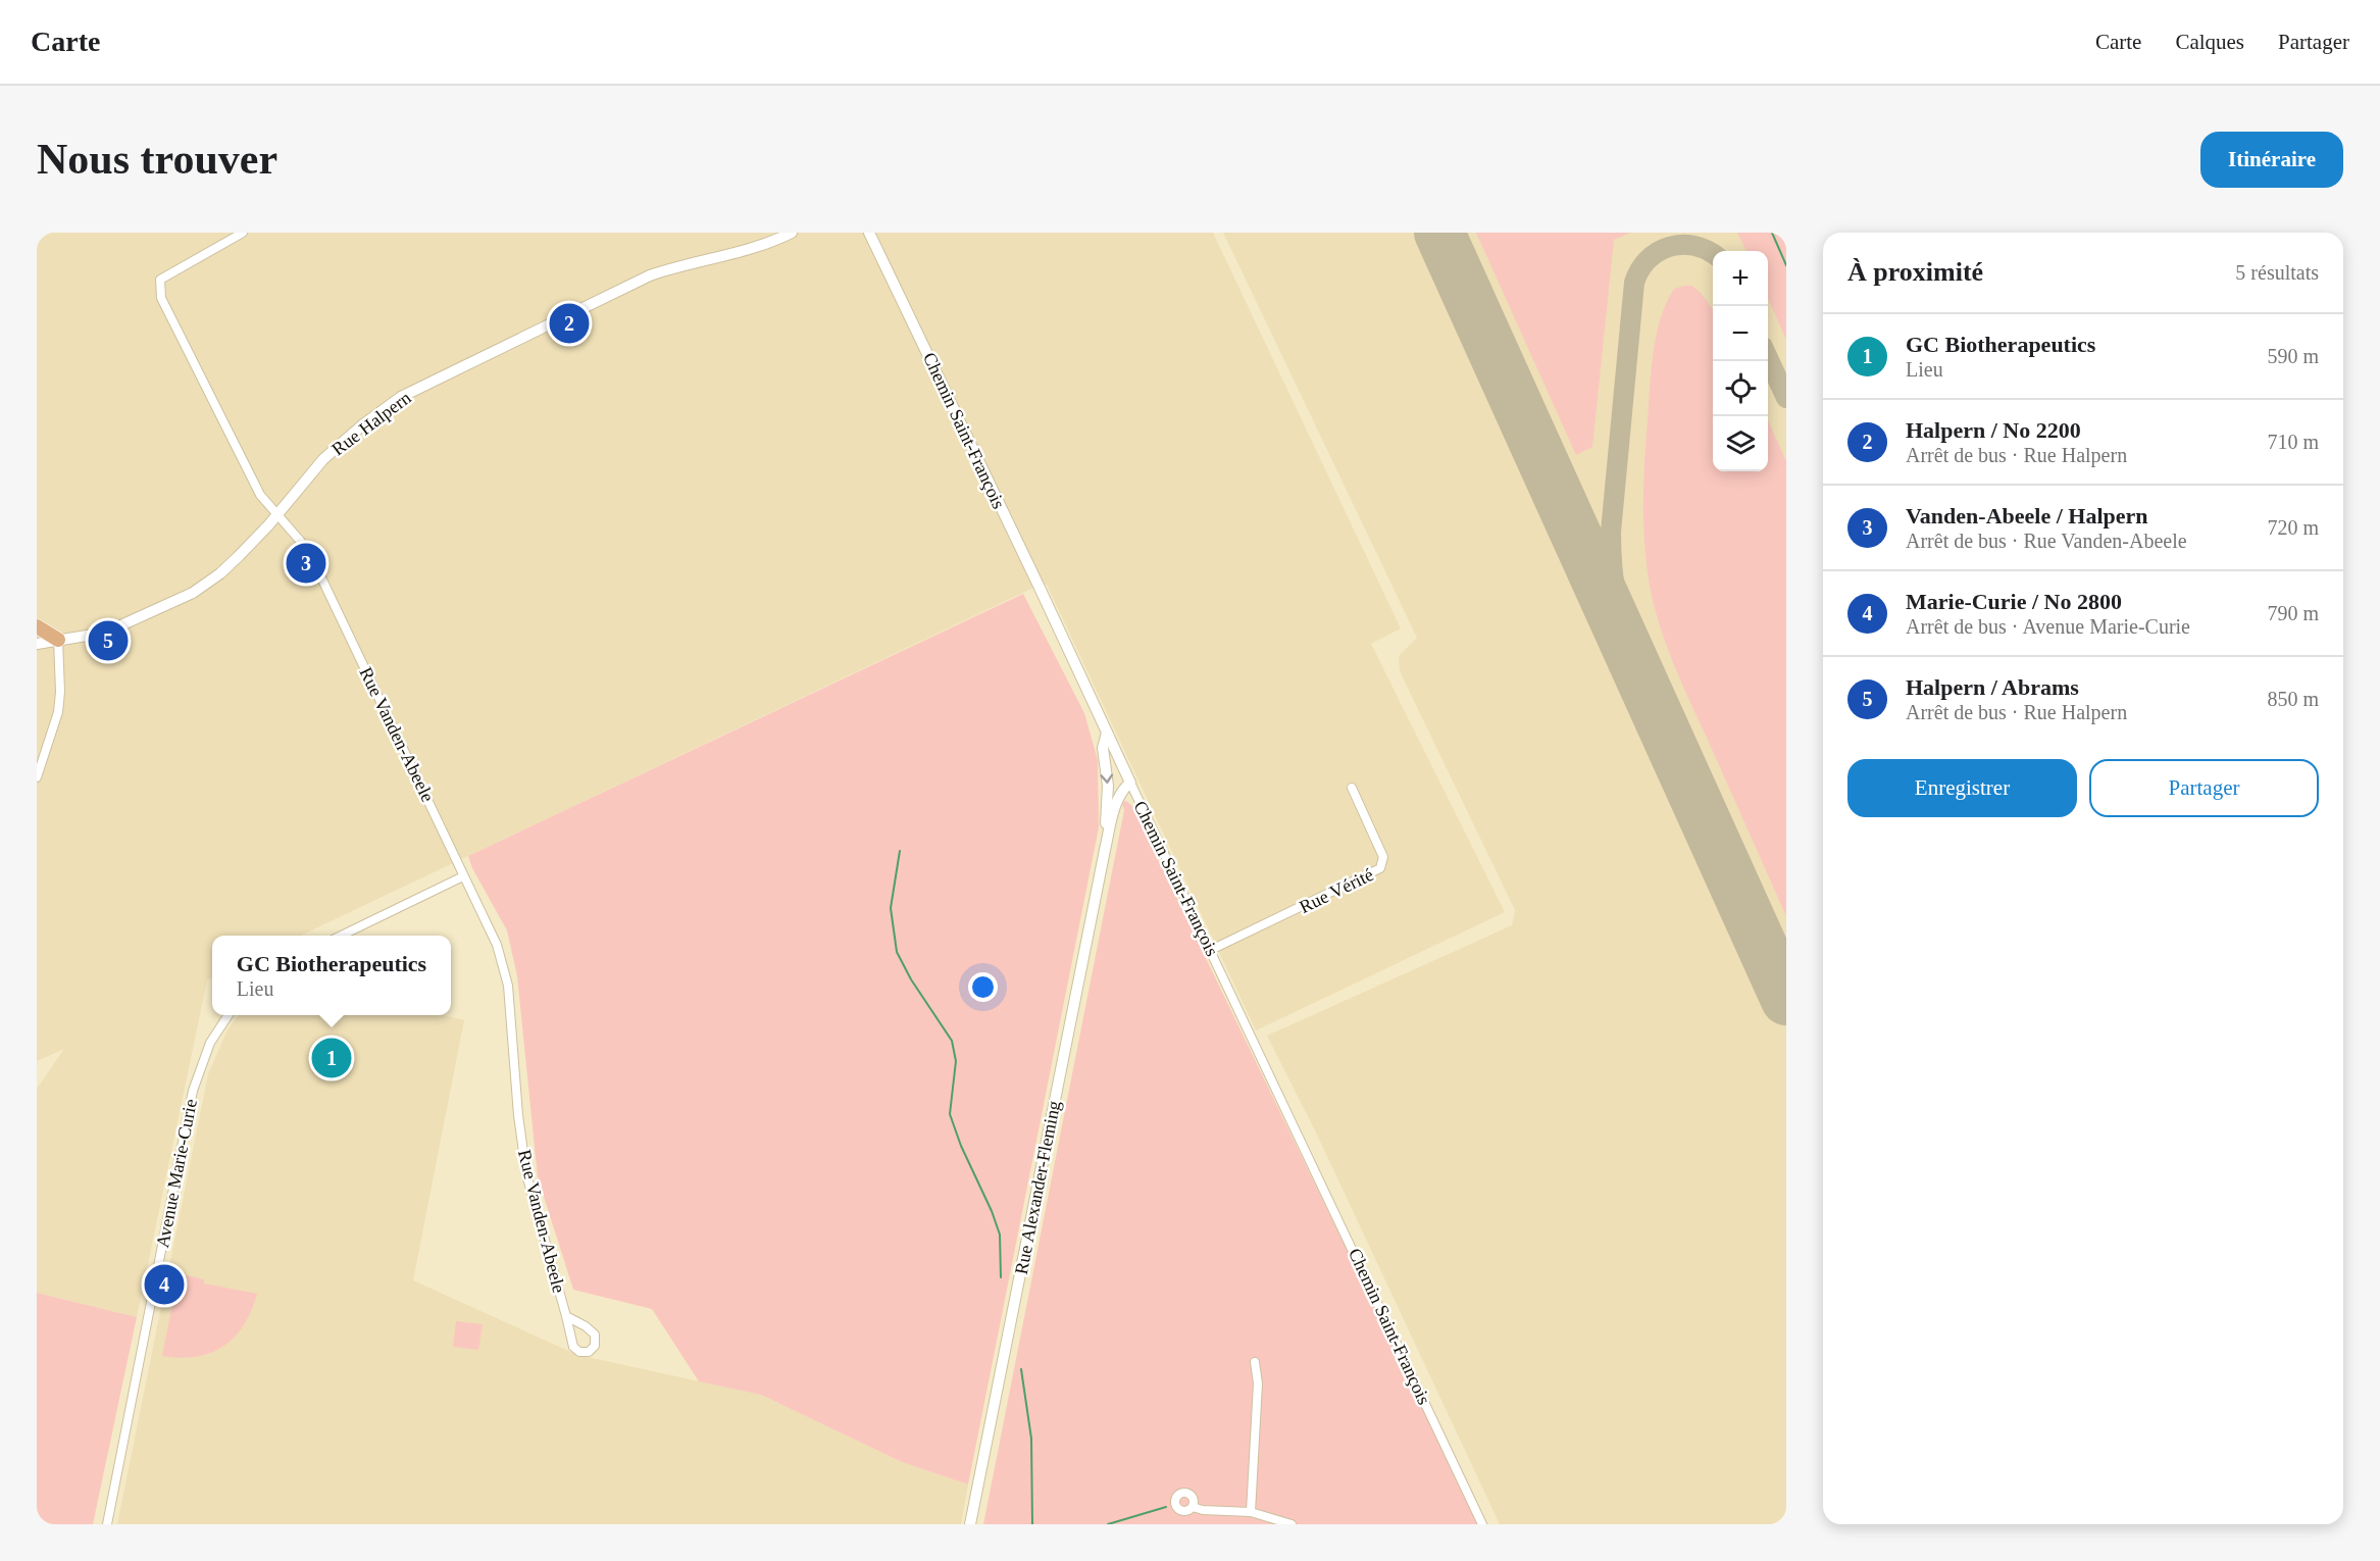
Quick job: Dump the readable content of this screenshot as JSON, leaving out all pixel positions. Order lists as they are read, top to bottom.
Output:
{
  "streets": {
    "street": [
      "Rue Halpern",
      "Chemin Saint-François",
      "Rue Vanden-Abeele",
      "Rue Vérité",
      "Avenue Marie-Curie",
      "Rue Alexander-Fleming"
    ]
  },
  "crossings": [
    ["Rue Halpern", "Rue Vanden-Abeele"],
    ["Chemin Saint-François", "Rue Vérité"],
    ["Chemin Saint-François", "Rue Alexander-Fleming"]
  ],
  "page": {
    "header": "Carte",
    "nav": ["Carte", "Calques", "Partager"],
    "buttons": [
      "Itinéraire",
      ["Enregistrer", "Partager"]
    ],
    "title": "Nous trouver",
    "heading": ["À proximité", "5 résultats"],
    "map_buttons": ["+", "−"],
    "pins": [
      "2",
      "3",
      "5",
      "1",
      "4"
    ],
    "list": [
      {
        "mark": "1",
        "name": "GC Biotherapeutics",
        "note": "Lieu",
        "value": "590 m"
      },
      {
        "mark": "2",
        "name": "Halpern / No 2200",
        "note": "Arrêt de bus · Rue Halpern",
        "value": "710 m"
      },
      {
        "mark": "3",
        "name": "Vanden-Abeele / Halpern",
        "note": "Arrêt de bus · Rue Vanden-Abeele",
        "value": "720 m"
      },
      {
        "mark": "4",
        "name": "Marie-Curie / No 2800",
        "note": "Arrêt de bus · Avenue Marie-Curie",
        "value": "790 m"
      },
      {
        "mark": "5",
        "name": "Halpern / Abrams",
        "note": "Arrêt de bus · Rue Halpern",
        "value": "850 m"
      }
    ],
    "popup": ["GC Biotherapeutics", "Lieu"]
  }
}
